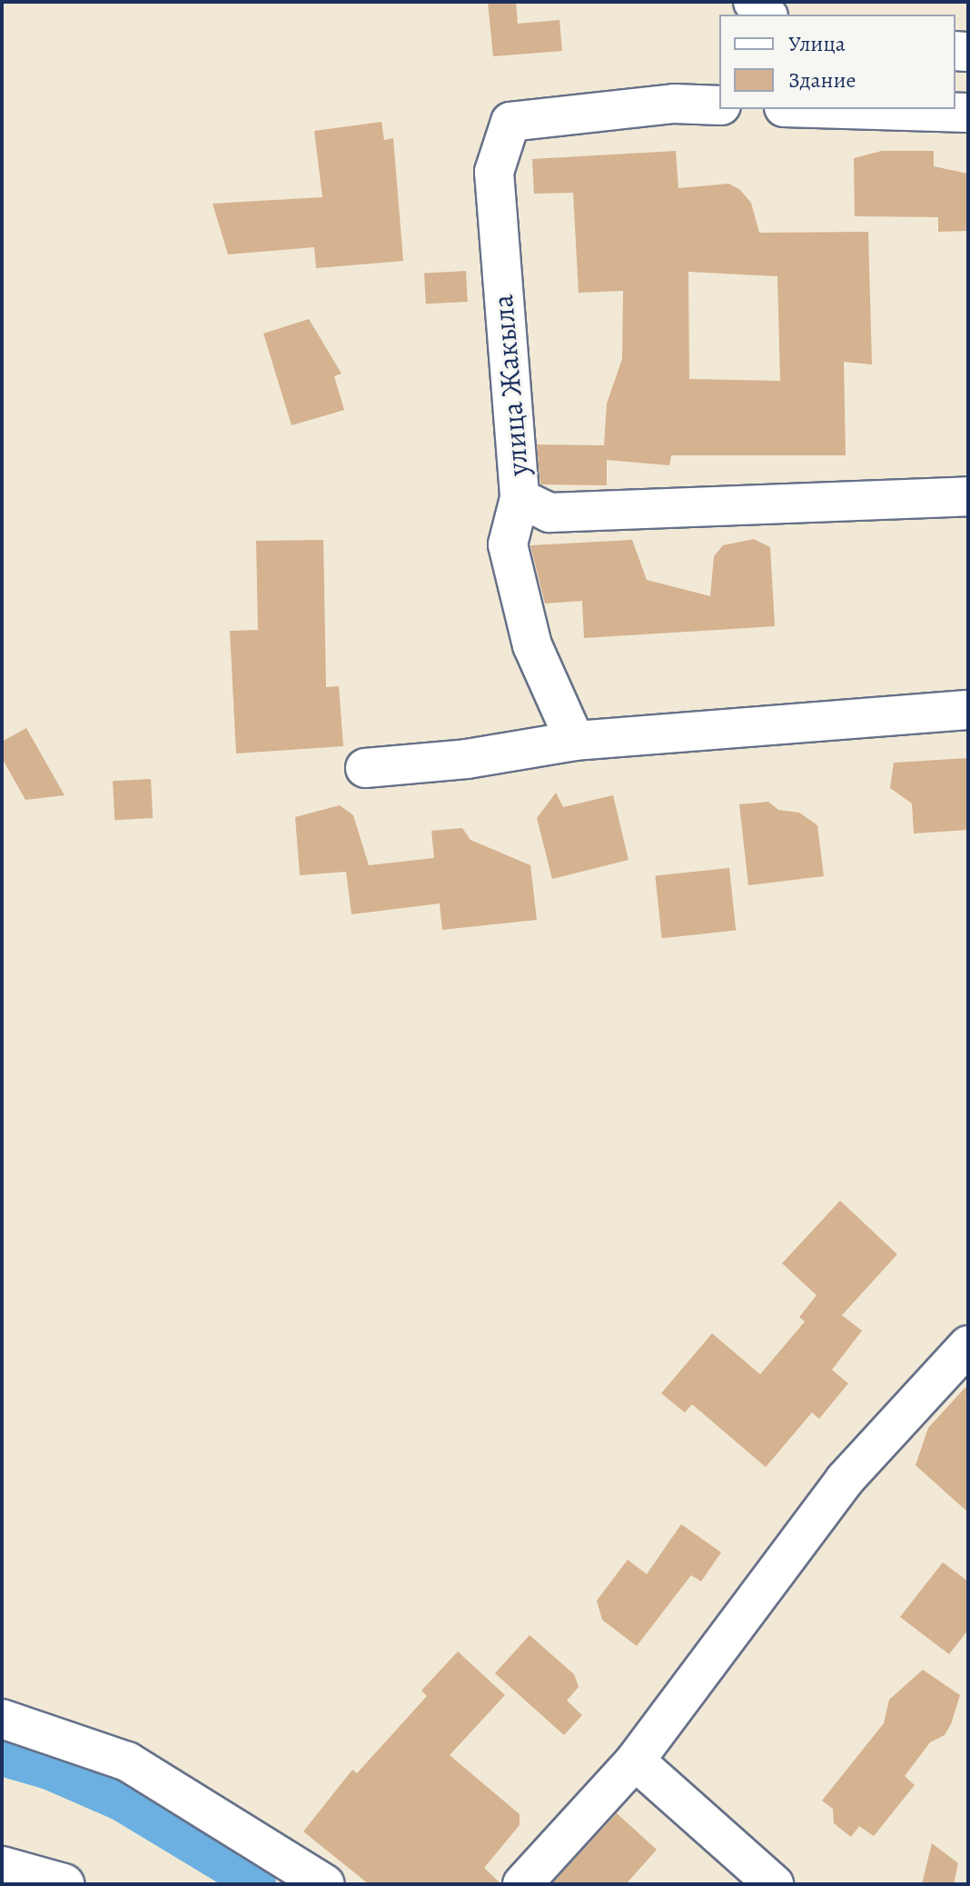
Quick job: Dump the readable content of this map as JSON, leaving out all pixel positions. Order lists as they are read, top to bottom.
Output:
{
  "streets": {
    "street": ["улица Жакыла"]
  },
  "legend": ["Улица", "Здание"]
}
